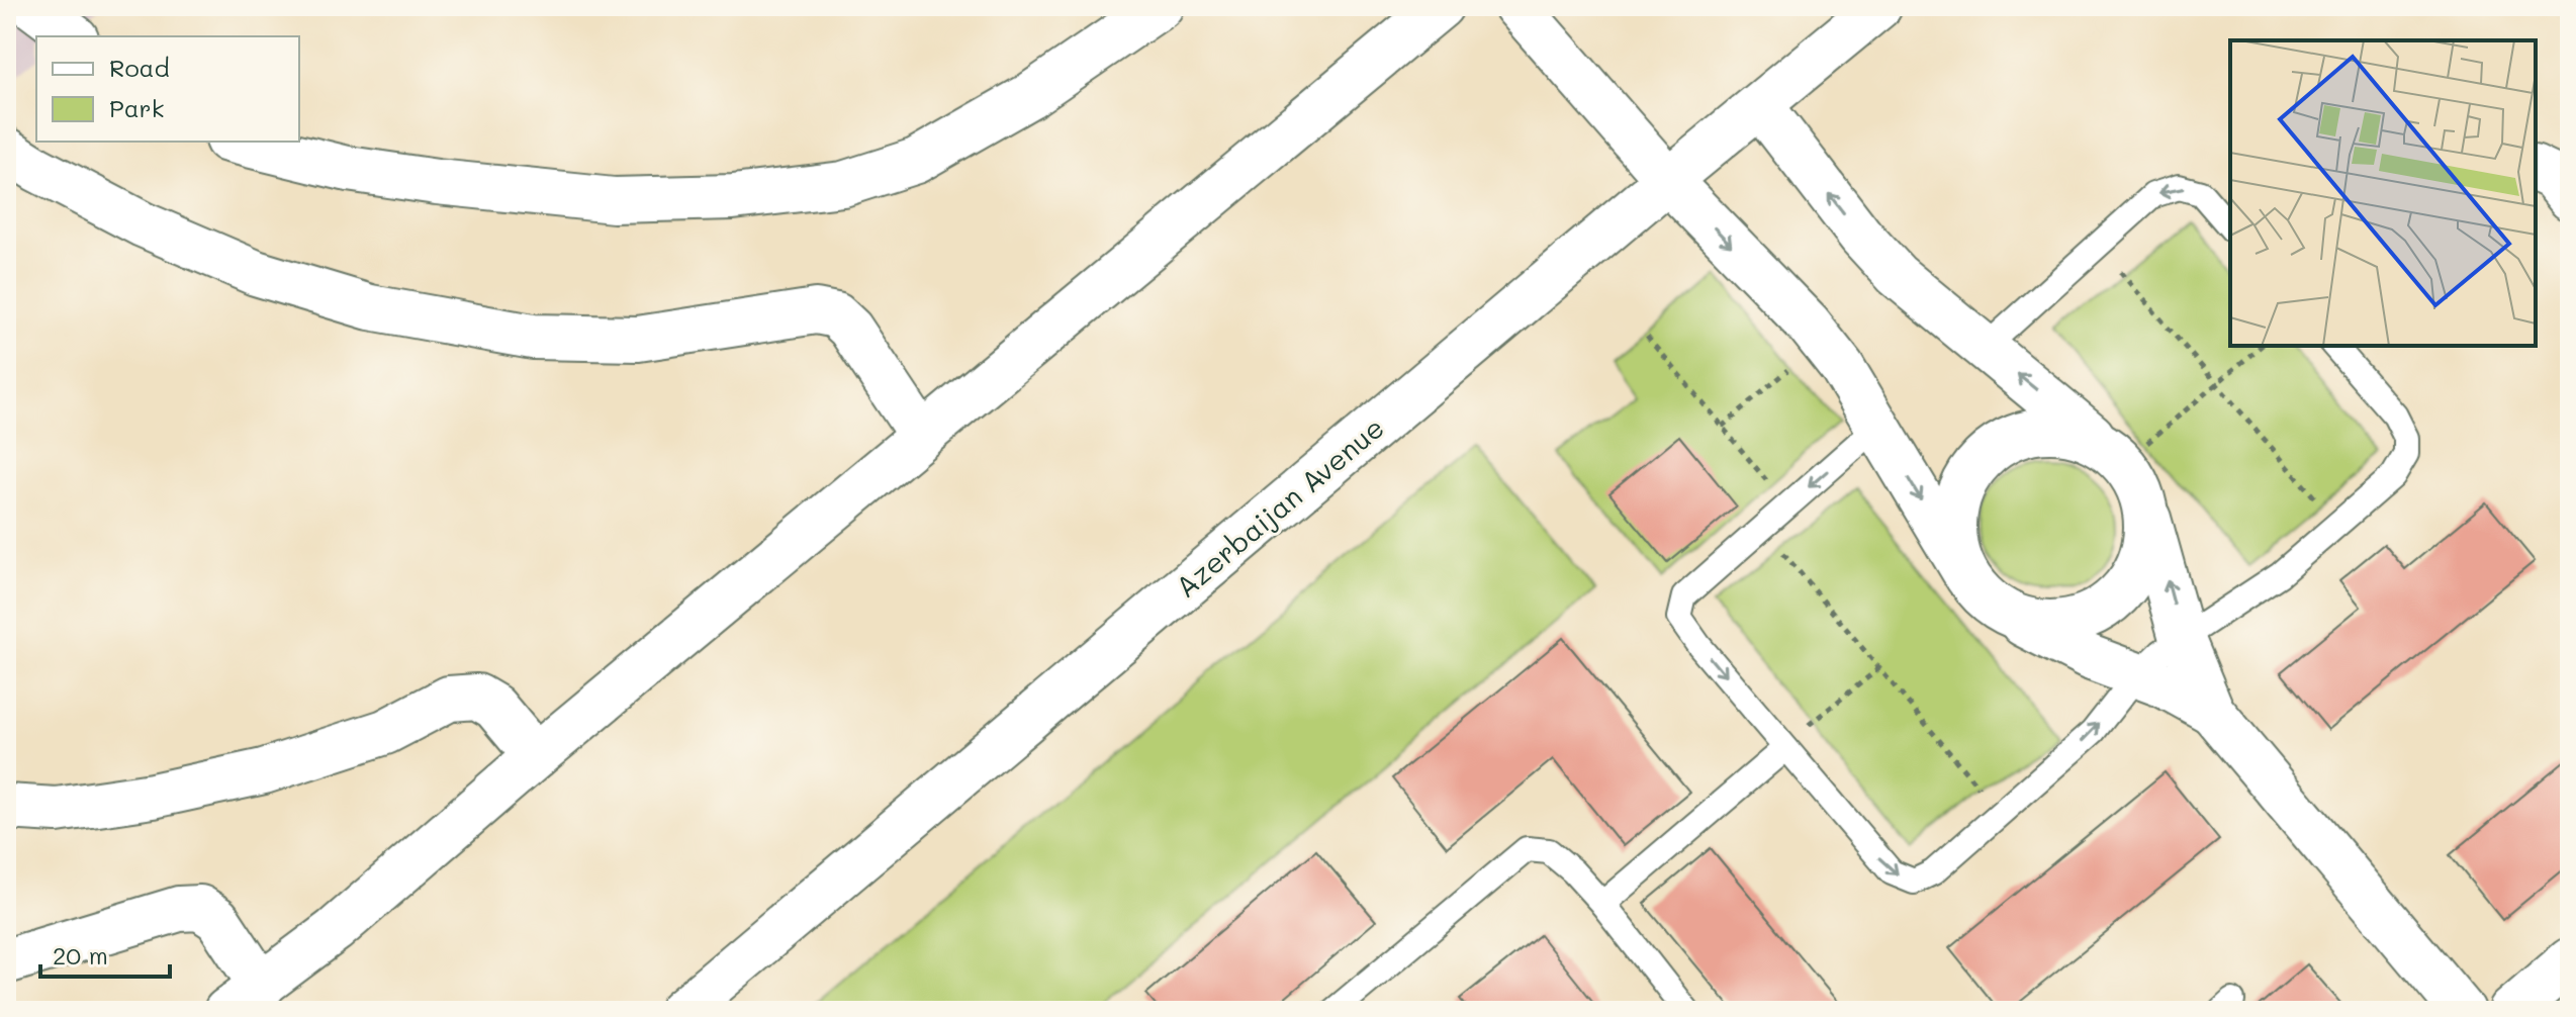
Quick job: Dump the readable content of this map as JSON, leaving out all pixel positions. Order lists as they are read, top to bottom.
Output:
{
  "streets": {
    "street": ["Azerbaijan Avenue"]
  },
  "legend": ["Road", "Park"],
  "scale_bar": "20 m"
}
